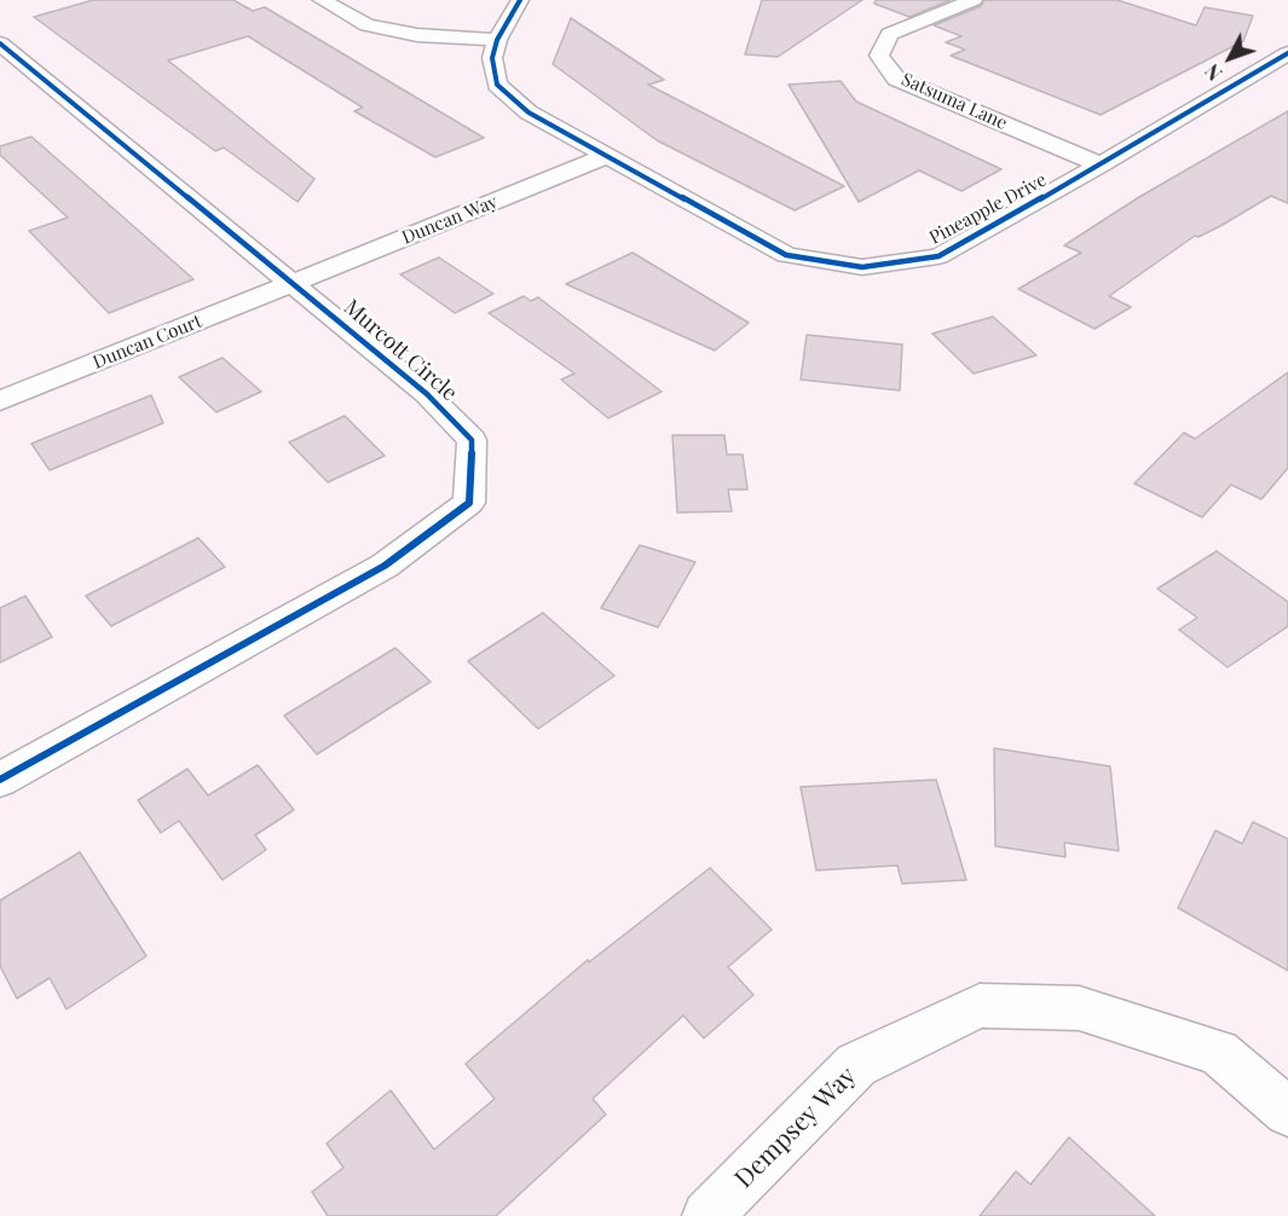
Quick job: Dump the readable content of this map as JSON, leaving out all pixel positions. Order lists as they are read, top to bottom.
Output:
{
  "streets": {
    "street": [
      "Satsuma Lane",
      "Pineapple Drive",
      "Duncan Way",
      "Duncan Court",
      "Murcott Circle",
      "Dempsey Way"
    ]
  },
  "crossings": [
    ["Satsuma Lane", "Pineapple Drive"],
    ["Pineapple Drive", "Duncan Way"],
    ["Duncan Way", "Duncan Court"],
    ["Duncan Way", "Murcott Circle"],
    ["Duncan Court", "Murcott Circle"]
  ],
  "north": "bottom left"
}
